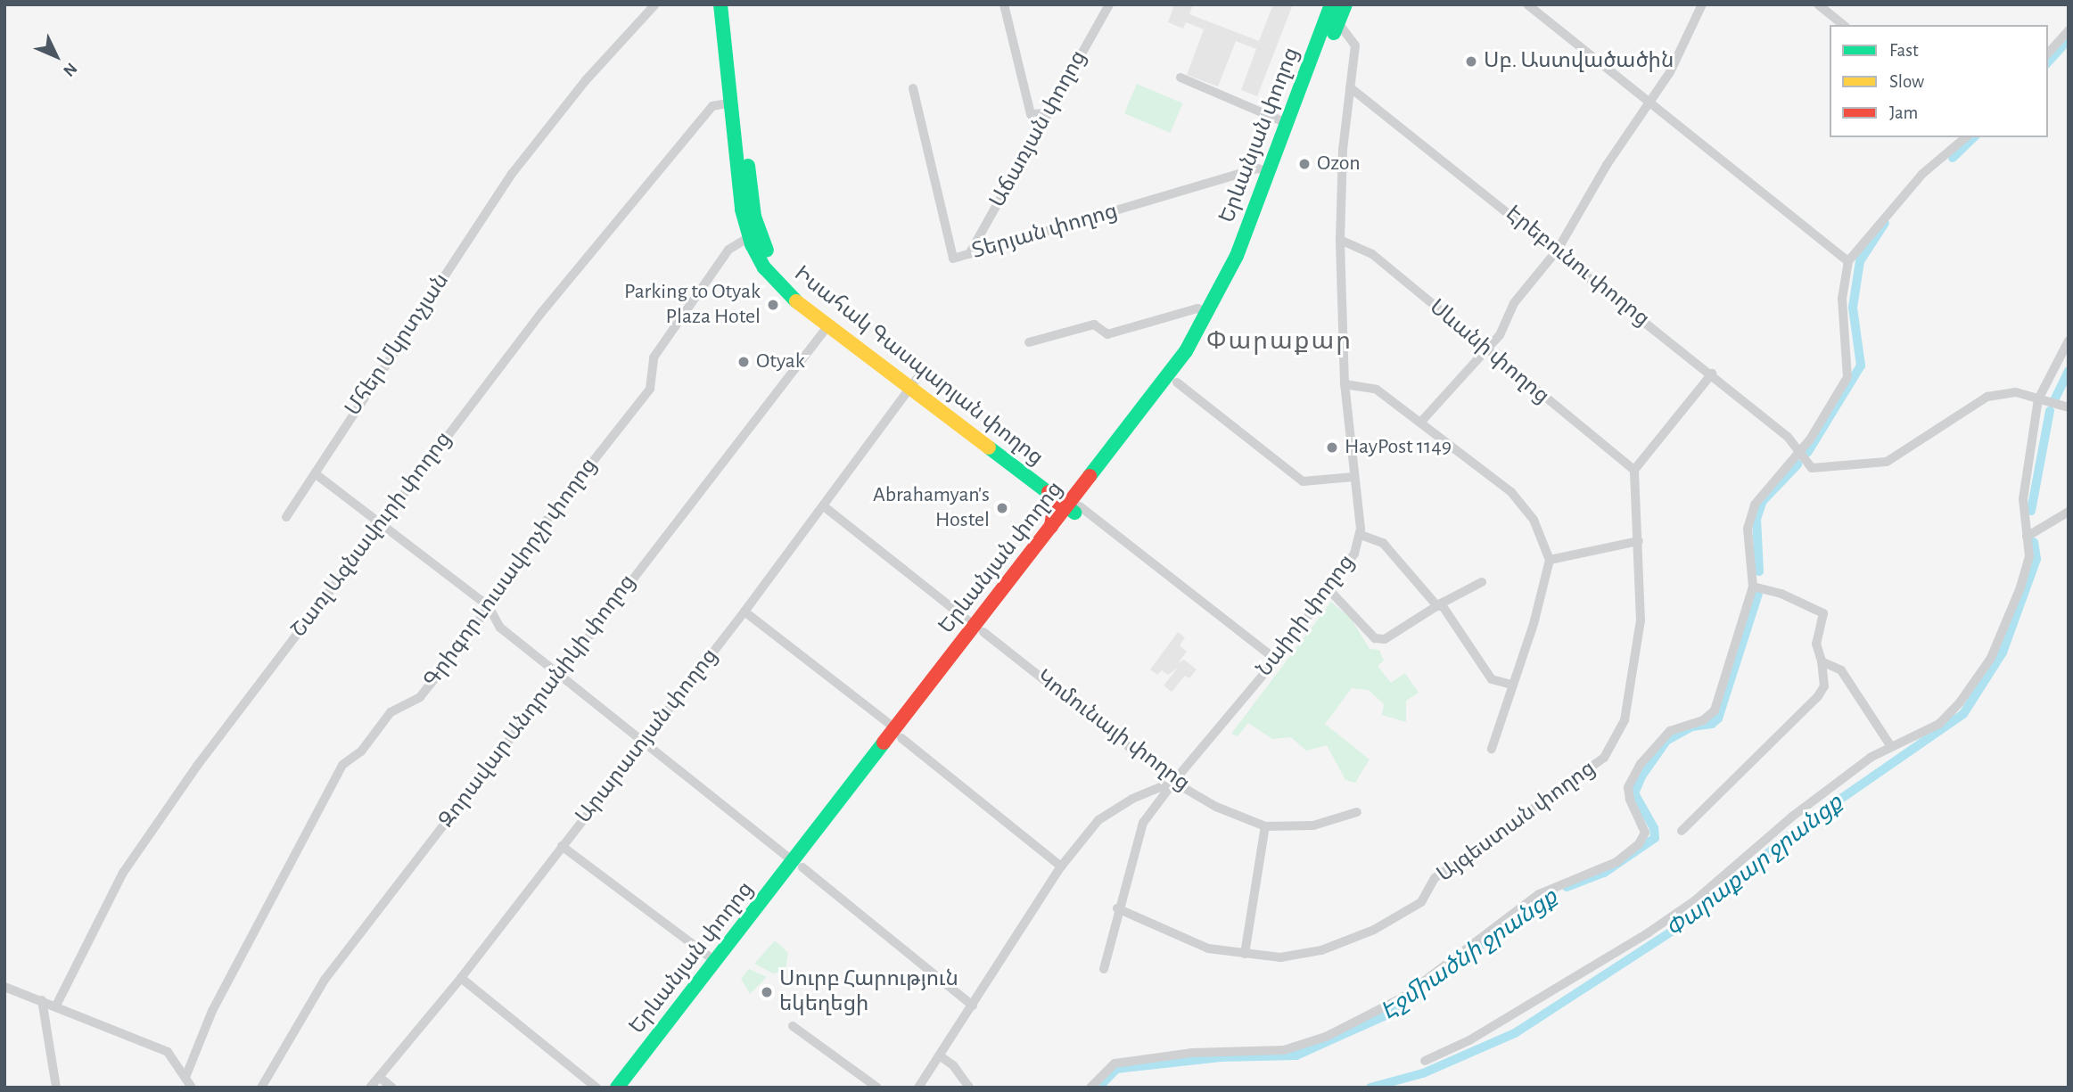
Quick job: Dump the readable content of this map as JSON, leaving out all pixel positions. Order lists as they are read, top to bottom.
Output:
{
  "streets": {
    "main road": ["Երևանյան փողոց", "Իսահակ Գասպարյան փողոց"],
    "street": [
      "Աճառյան փողոց",
      "Տերյան փողոց",
      "Էրեբունու փողոց",
      "Մհեր Մկրտչյան",
      "Սևանի փողոց",
      "Շառլ Ազնավուրի փողոց",
      "Գրիգոր Լուսավորչի փողոց",
      "Նաիրի փողոց",
      "Զորավար Անդրանիկի փողոց",
      "Կոմունայի փողոց",
      "Արարատյան փողոց",
      "Այգեստան փողոց"
    ]
  },
  "crossings": [
    ["Աճառյան փողոց", "Տերյան փողոց"],
    ["Երևանյան փողոց", "Տերյան փողոց"],
    ["Երևանյան փողոց", "Իսահակ Գասպարյան փողոց"],
    ["Երևանյան փողոց", "Նաիրի փողոց"],
    ["Երևանյան փողոց", "Կոմունայի փողոց"],
    ["Էրեբունու փողոց", "Նաիրի փողոց"],
    ["Սևանի փողոց", "Նաիրի փողոց"],
    ["Սևանի փողոց", "Այգեստան փողոց"],
    ["Իսահակ Գասպարյան փողոց", "Շառլ Ազնավուրի փողոց"],
    ["Իսահակ Գասպարյան փողոց", "Գրիգոր Լուսավորչի փողոց"],
    ["Իսահակ Գասպարյան փողոց", "Նաիրի փողոց"],
    ["Իսահակ Գասպարյան փողոց", "Զորավար Անդրանիկի փողոց"],
    ["Իսահակ Գասպարյան փողոց", "Արարատյան փողոց"],
    ["Նաիրի փողոց", "Կոմունայի փողոց"],
    ["Կոմունայի փողոց", "Արարատյան փողոց"]
  ],
  "districts": ["Փարաքար"],
  "water": ["Փարաքար ջրանցք", "Էջմիածնի ջրանցք"],
  "places": [
    "Սբ. Աստվածածին",
    "Ozon",
    "Parking to Otyak Plaza Hotel",
    "Otyak",
    "HayPost 1149",
    "Abrahamyan's Hostel",
    "Սուրբ Հարություն եկեղեցի"
  ],
  "legend": ["Fast", "Slow", "Jam"],
  "north": "bottom right"
}
